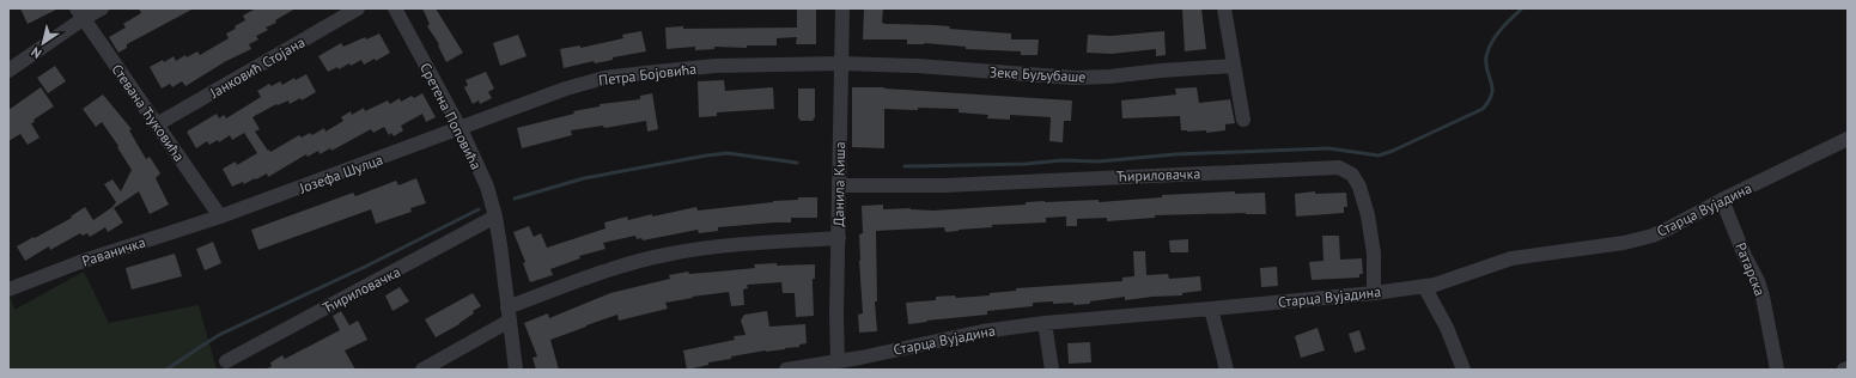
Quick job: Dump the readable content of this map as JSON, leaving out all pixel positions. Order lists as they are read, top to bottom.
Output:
{
  "streets": {
    "street": [
      "Јанковић Стојана",
      "Петра Бојовића",
      "Зеке Буљубаше",
      "Стевана Ћуковића",
      "Сретена Поповића",
      "Јозефа Шулца",
      "Ћириловачка",
      "Данила Киша",
      "Старца Вујадина",
      "Раваничка",
      "Ратарска"
    ]
  },
  "crossings": [
    ["Јанковић Стојана", "Стевана Ћуковића"],
    ["Петра Бојовића", "Зеке Буљубаше"],
    ["Петра Бојовића", "Сретена Поповића"],
    ["Петра Бојовића", "Јозефа Шулца"],
    ["Петра Бојовића", "Данила Киша"],
    ["Зеке Буљубаше", "Данила Киша"],
    ["Стевана Ћуковића", "Јозефа Шулца"],
    ["Стевана Ћуковића", "Раваничка"],
    ["Сретена Поповића", "Јозефа Шулца"],
    ["Сретена Поповића", "Ћириловачка"],
    ["Јозефа Шулца", "Раваничка"],
    ["Ћириловачка", "Данила Киша"],
    ["Ћириловачка", "Старца Вујадина"],
    ["Данила Киша", "Старца Вујадина"],
    ["Старца Вујадина", "Ратарска"]
  ],
  "north": "bottom left"
}
